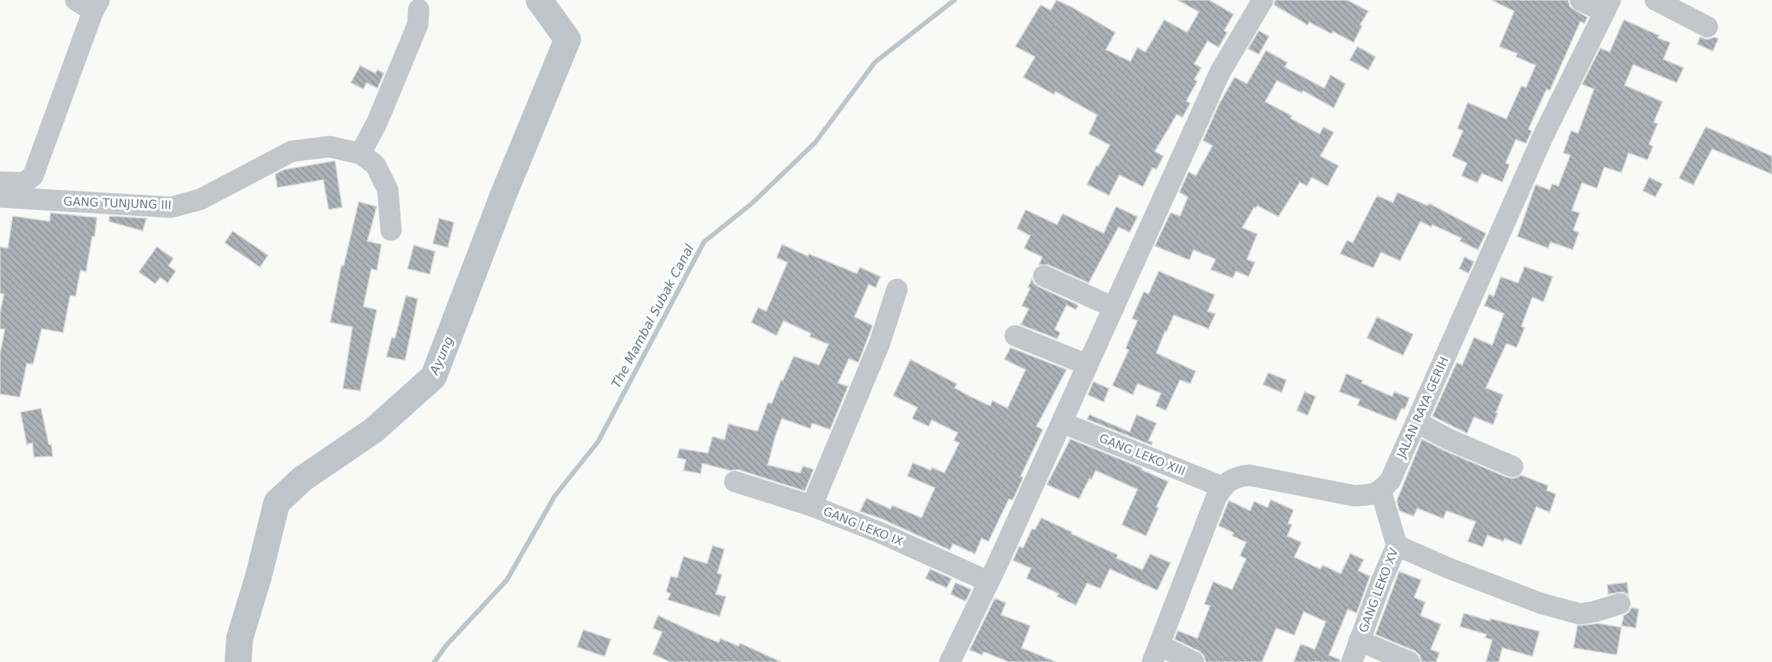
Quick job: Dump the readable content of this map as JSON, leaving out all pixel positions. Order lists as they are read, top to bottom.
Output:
{
  "streets": {
    "street": [
      "GANG TUNJUNG III",
      "JALAN RAYA GERIH",
      "GANG LEKO XIII",
      "GANG LEKO IX",
      "GANG LEKO XV"
    ]
  },
  "crossings": [
    ["JALAN RAYA GERIH", "GANG LEKO XV"]
  ],
  "water": ["The Mambal Subak Canal", "Ayung"]
}
